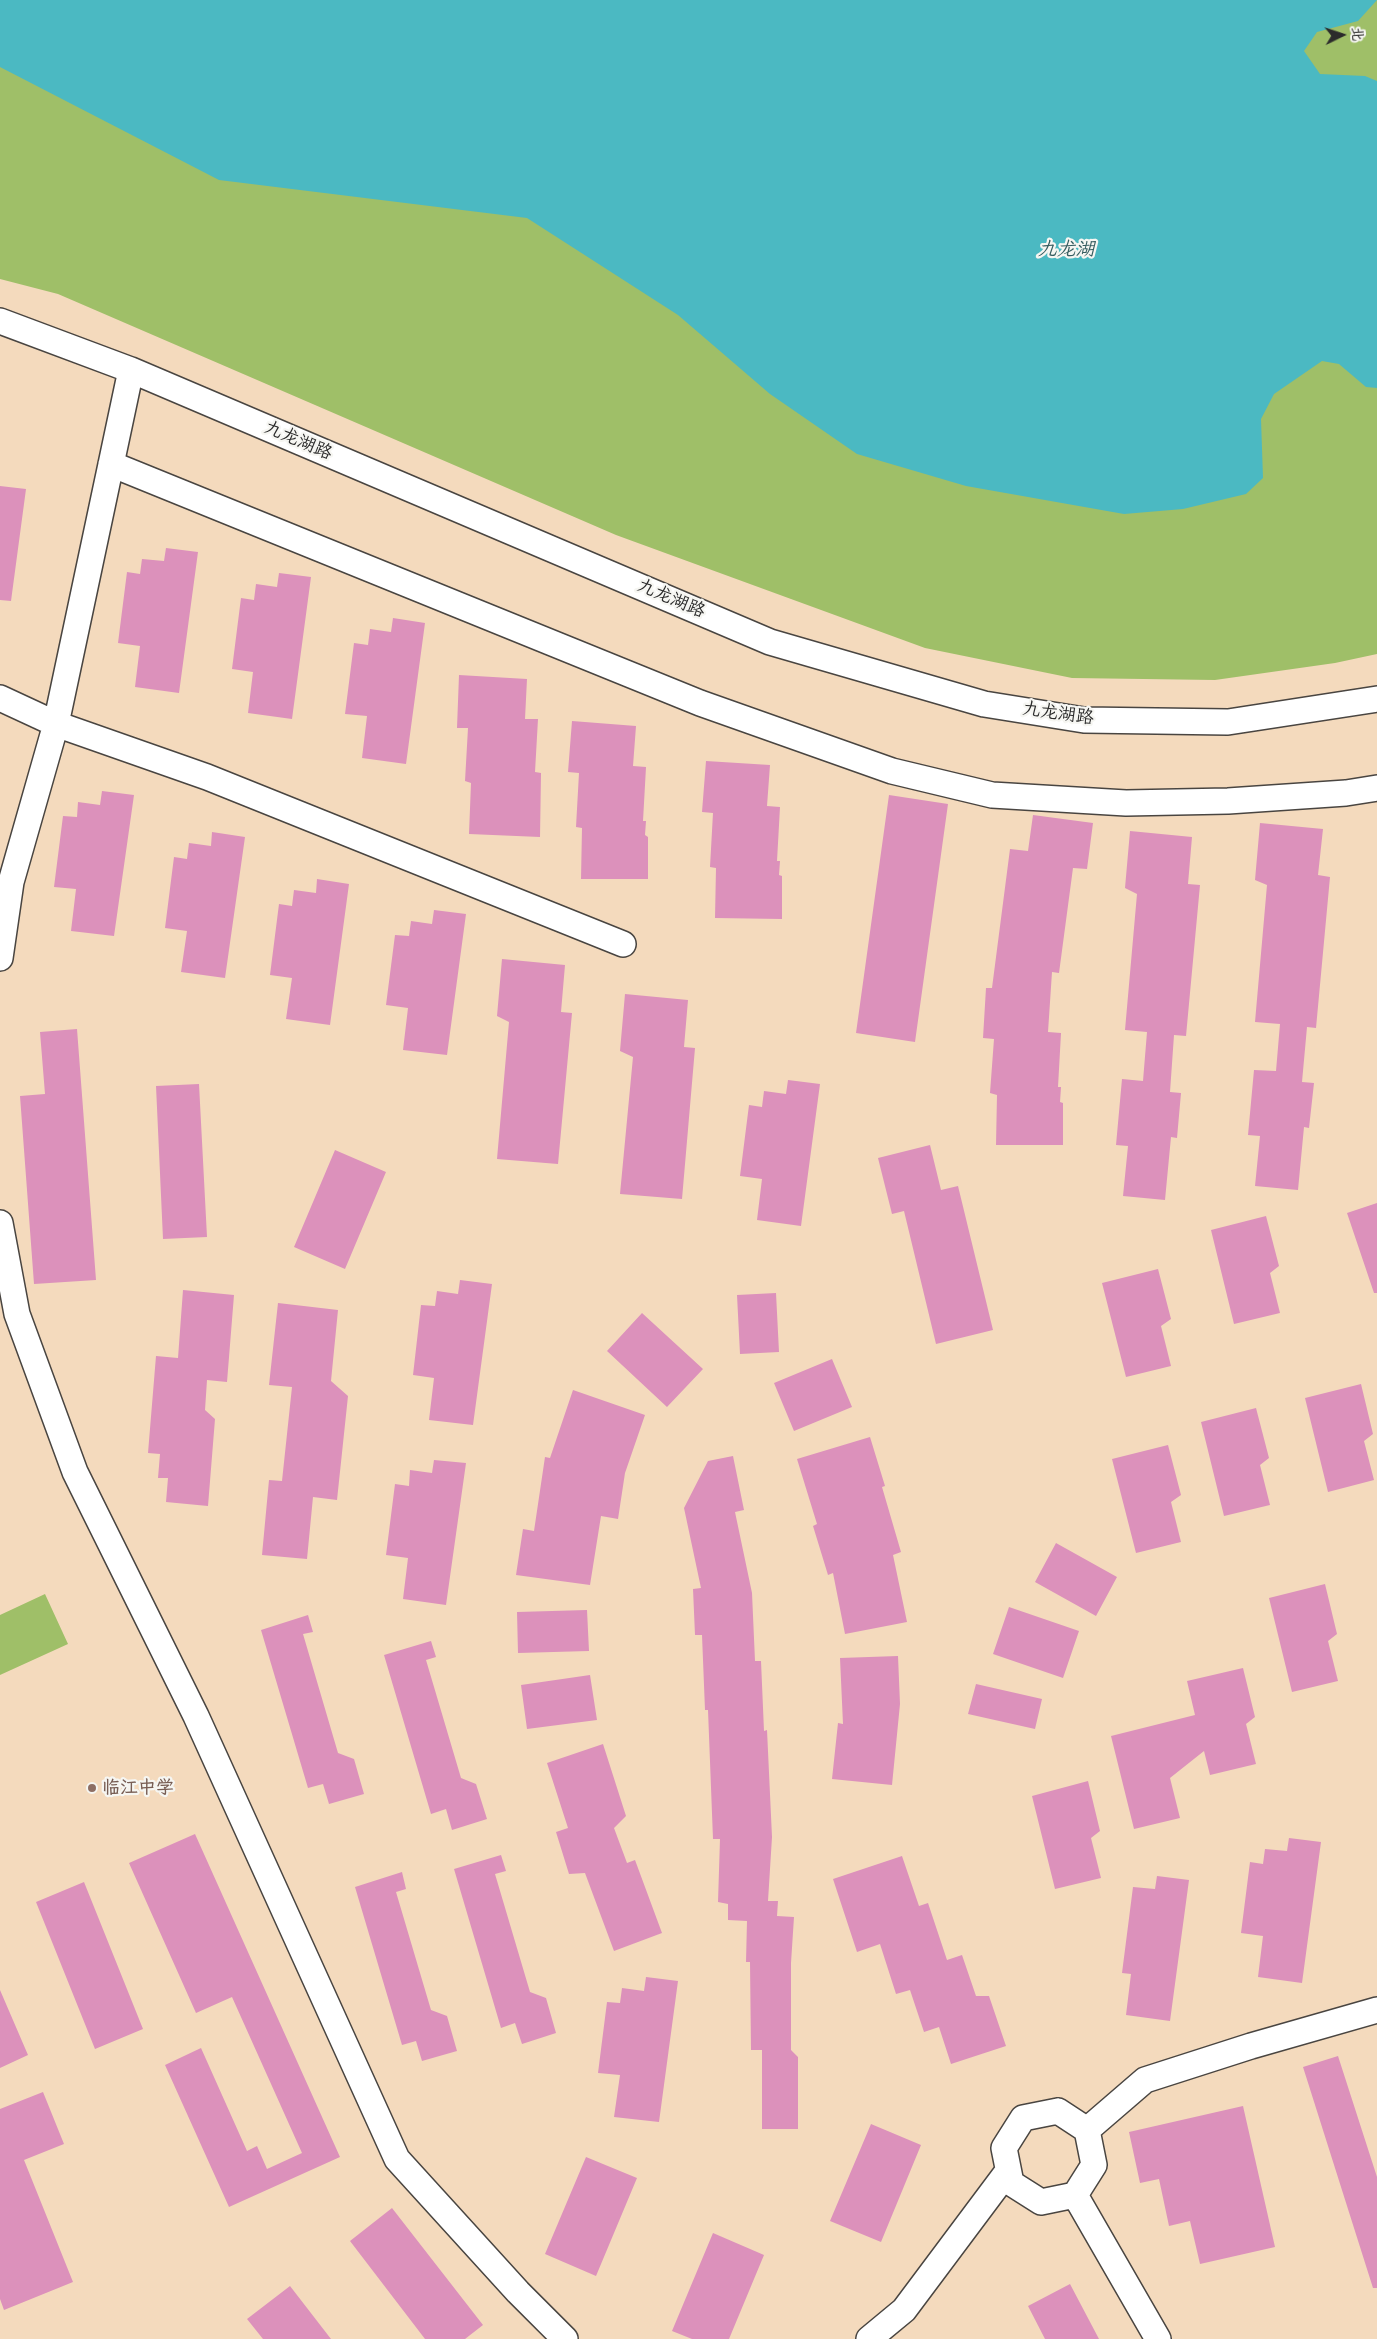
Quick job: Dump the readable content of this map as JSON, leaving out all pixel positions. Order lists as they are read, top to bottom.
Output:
{
  "streets": {
    "street": ["九龙湖路"]
  },
  "water": ["九龙湖"],
  "places": ["临江中学"],
  "north": "right"
}
